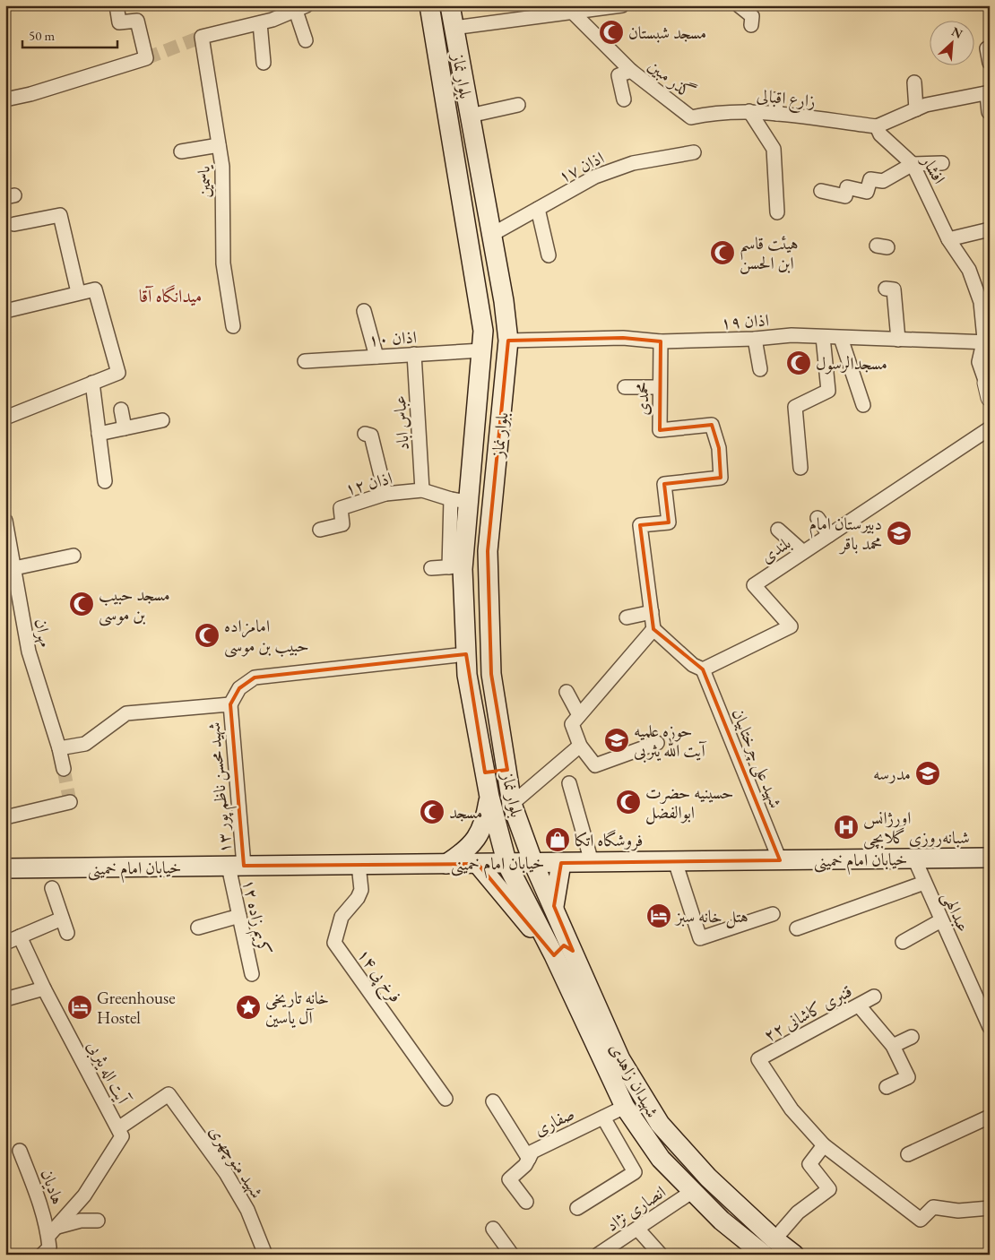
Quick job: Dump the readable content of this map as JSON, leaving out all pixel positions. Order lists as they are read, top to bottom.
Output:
{
  "streets": {
    "main road": ["بلوار نماز", "خیابان امام خمینی", "شهیدان زاهدی"],
    "street": [
      "گذر مبین",
      "زارع اقبالی",
      "اذان ۱۷",
      "افشار",
      "یاسمین",
      "اذان ۱۹",
      "اذان ۱۰",
      "محمدی",
      "عباس اباد",
      "اذان ۱۲",
      "بلندی",
      "مهران",
      "شهید علی چرختابیان",
      "شهید محسن ناظم پور ۱۳",
      "عبدالهی",
      "کریم زاده ۱۲",
      "فرخ پی ۱۴",
      "قنبری کاشانی ۲۲",
      "آیت اله یثربی",
      "صفاری",
      "شهید منوچهری",
      "هادیان",
      "انصاری نژاد"
    ]
  },
  "crossings": [
    ["بلوار نماز", "اذان ۱۷"],
    ["بلوار نماز", "اذان ۱۹"],
    ["بلوار نماز", "اذان ۱۰"],
    ["بلوار نماز", "اذان ۱۲"],
    ["بلوار نماز", "خیابان امام خمینی"],
    ["بلوار نماز", "شهیدان زاهدی"],
    ["گذر مبین", "زارع اقبالی"],
    ["زارع اقبالی", "افشار"],
    ["افشار", "اذان ۱۹"],
    ["اذان ۱۹", "محمدی"],
    ["اذان ۱۰", "عباس اباد"],
    ["عباس اباد", "اذان ۱۲"],
    ["بلندی", "شهید علی چرختابیان"],
    ["مهران", "شهید محسن ناظم پور ۱۳"],
    ["شهید علی چرختابیان", "خیابان امام خمینی"],
    ["شهید محسن ناظم پور ۱۳", "خیابان امام خمینی"],
    ["شهید محسن ناظم پور ۱۳", "کریم زاده ۱۲"],
    ["خیابان امام خمینی", "عبدالهی"],
    ["خیابان امام خمینی", "کریم زاده ۱۲"],
    ["خیابان امام خمینی", "فرخ پی ۱۴"],
    ["خیابان امام خمینی", "شهیدان زاهدی"],
    ["آیت اله یثربی", "شهید منوچهری"],
    ["شهیدان زاهدی", "صفاری"],
    ["شهیدان زاهدی", "انصاری نژاد"]
  ],
  "districts": ["میدانگاه آقا"],
  "places": {
    "mosque": [
      "مسجد شبستان",
      "هیئت قاسم ابن الحسن",
      "مسجدالرسول",
      "مسجد حبیب بن موسی",
      "امامزاده حبیب بن موسی",
      "حسینیه حضرت ابوالفضل",
      "مسجد"
    ],
    "school or university": ["دبیرستان امام محمد باقر", "حوزه علمیه آیت الله یثربی", "مدرسه"],
    "hospital": ["اورژانس شبانه‌روزی گلابچی"],
    "shop": ["فروشگاه اتکا"],
    "hotel": ["هتل خانه سبز", "Greenhouse Hostel"],
    "place": ["خانه تاریخی آل یاسین"]
  },
  "scale_bar": "50 m",
  "north": "top right"
}
